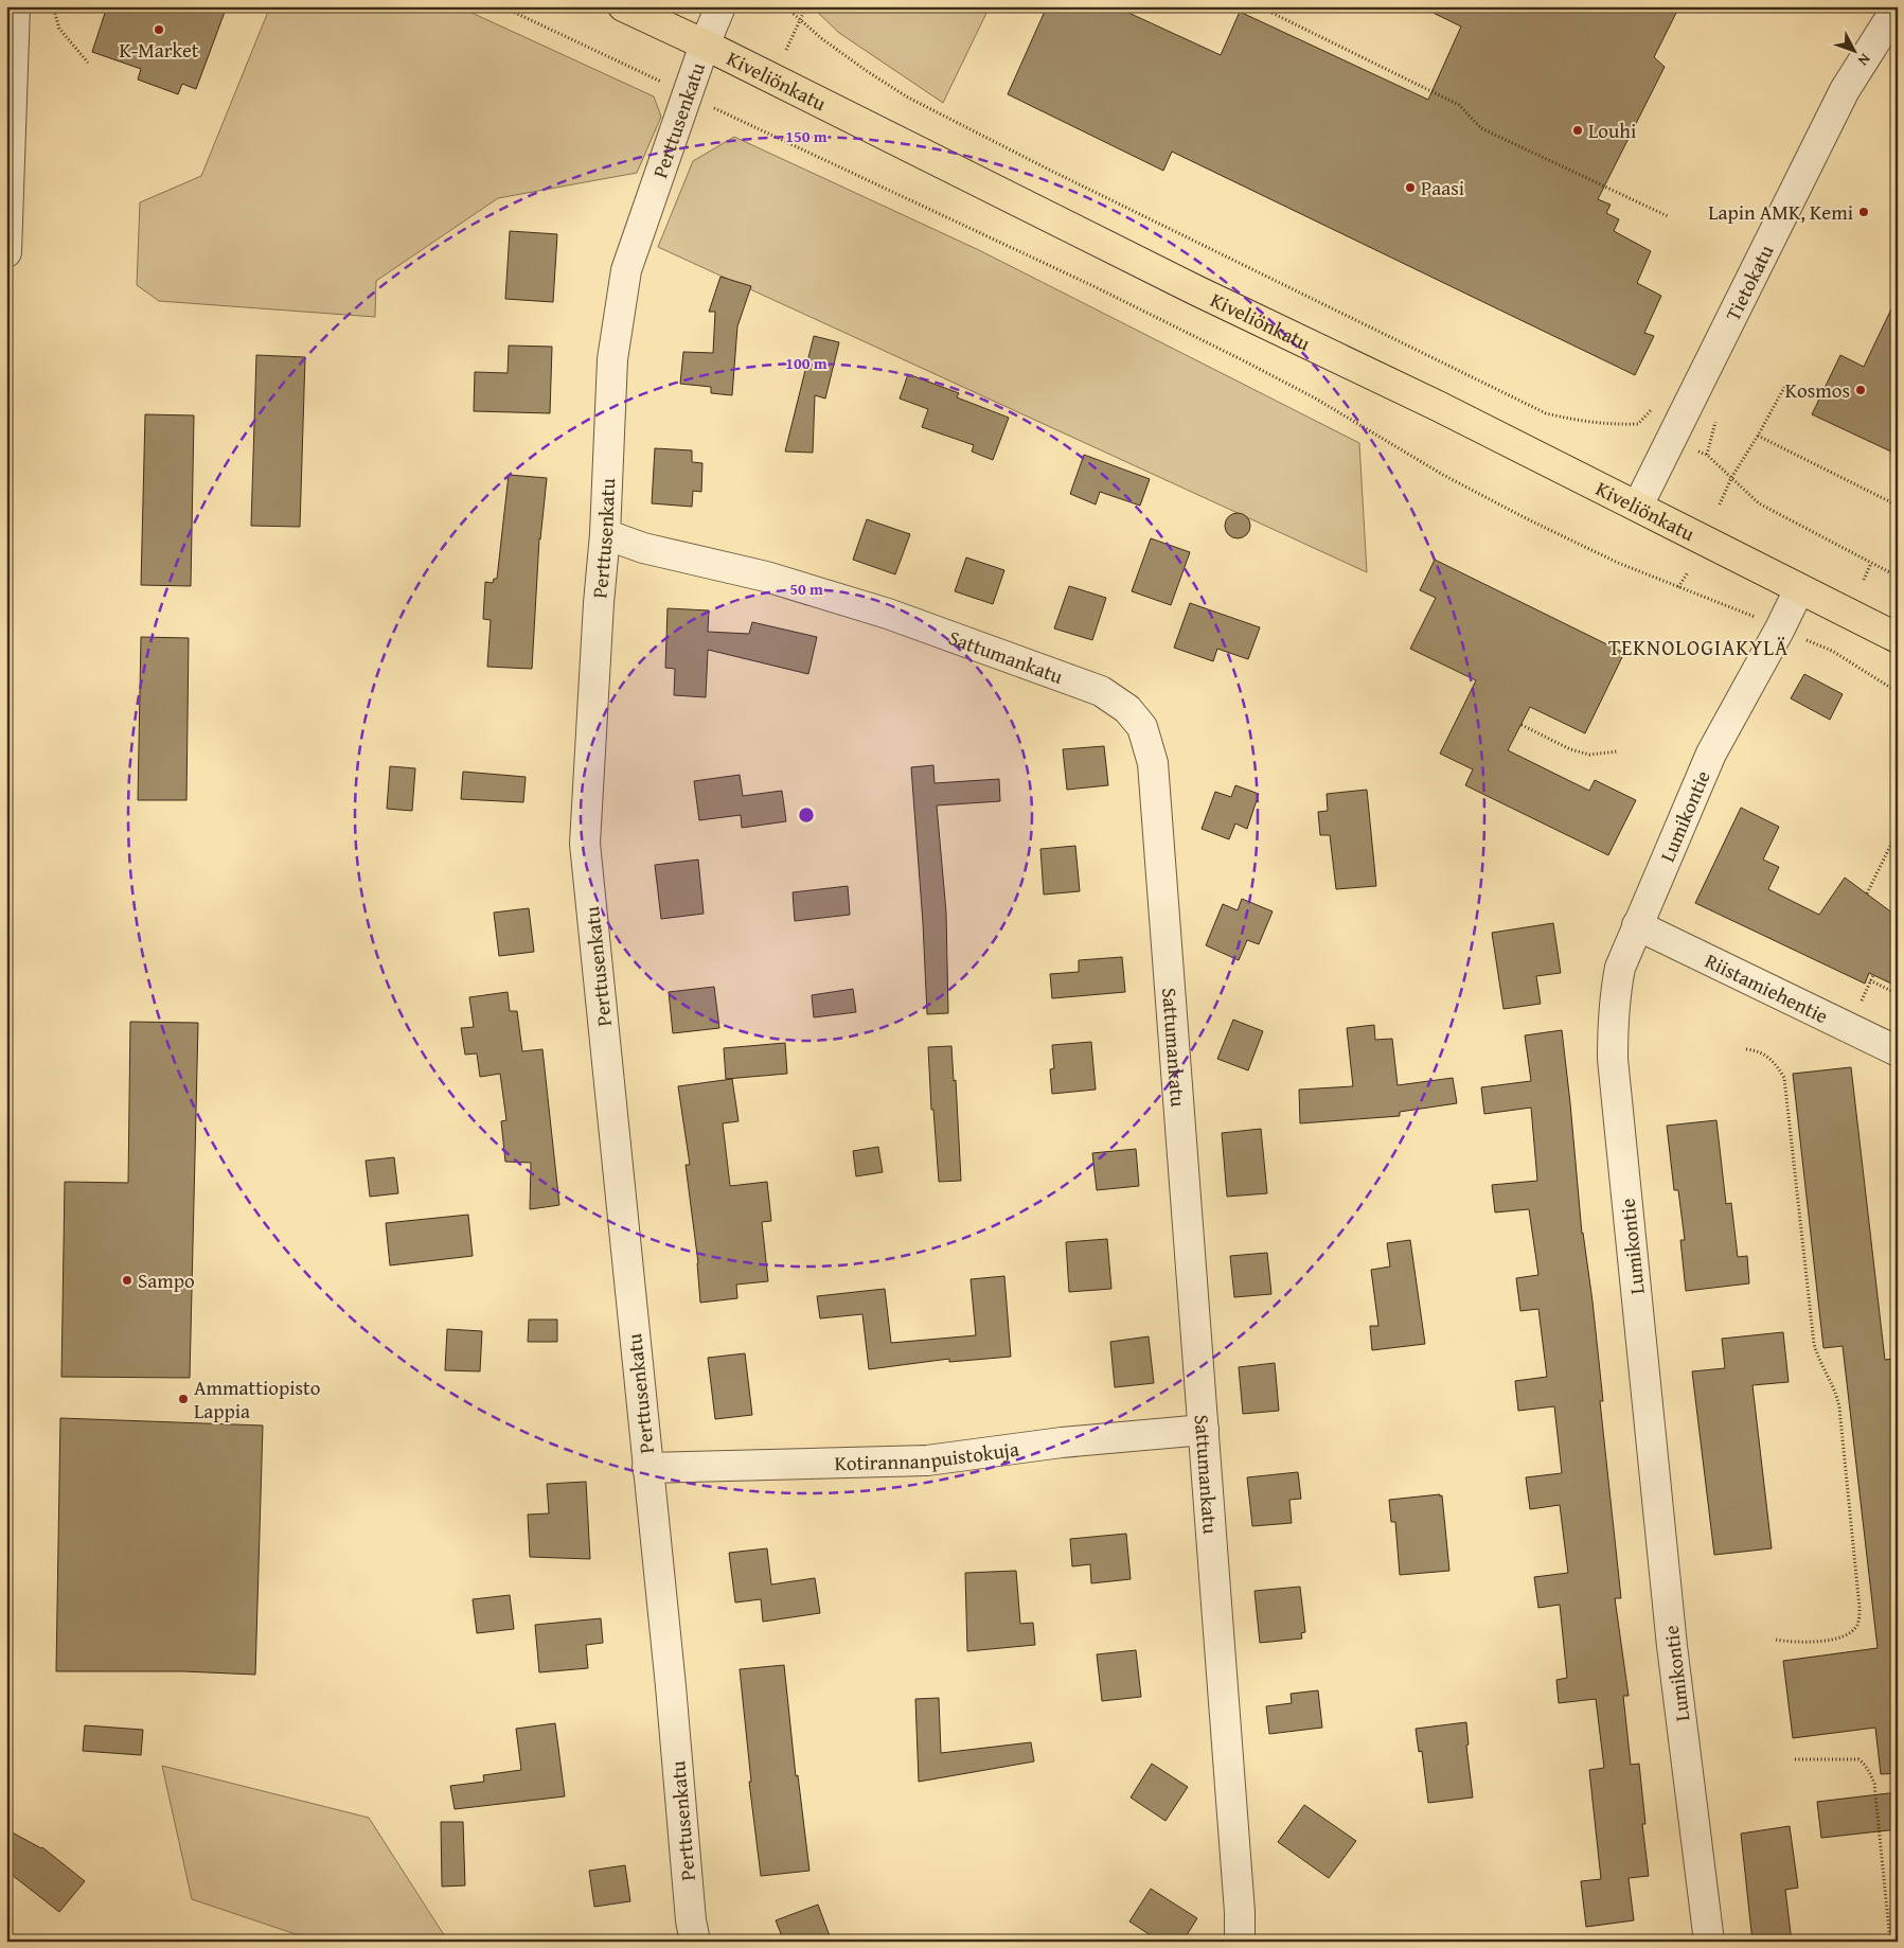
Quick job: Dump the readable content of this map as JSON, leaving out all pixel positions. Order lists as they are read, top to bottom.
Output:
{
  "streets": {
    "main road": ["Kiveliönkatu"],
    "street": [
      "Perttusenkatu",
      "Tietokatu",
      "Sattumankatu",
      "Lumikontie",
      "Riistamiehentie",
      "Kotirannanpuistokuja"
    ]
  },
  "crossings": [
    ["Kiveliönkatu", "Perttusenkatu"],
    ["Kiveliönkatu", "Tietokatu"],
    ["Kiveliönkatu", "Lumikontie"],
    ["Perttusenkatu", "Sattumankatu"],
    ["Perttusenkatu", "Kotirannanpuistokuja"],
    ["Sattumankatu", "Kotirannanpuistokuja"],
    ["Lumikontie", "Riistamiehentie"]
  ],
  "districts": ["TEKNOLOGIAKYLÄ"],
  "places": [
    "K-Market",
    "Louhi",
    "Paasi",
    "Lapin AMK, Kemi",
    "Kosmos",
    "Sampo",
    "Ammattiopisto Lappia"
  ],
  "north": "bottom right",
  "rings": ["150 m", "100 m", "50 m"]
}
